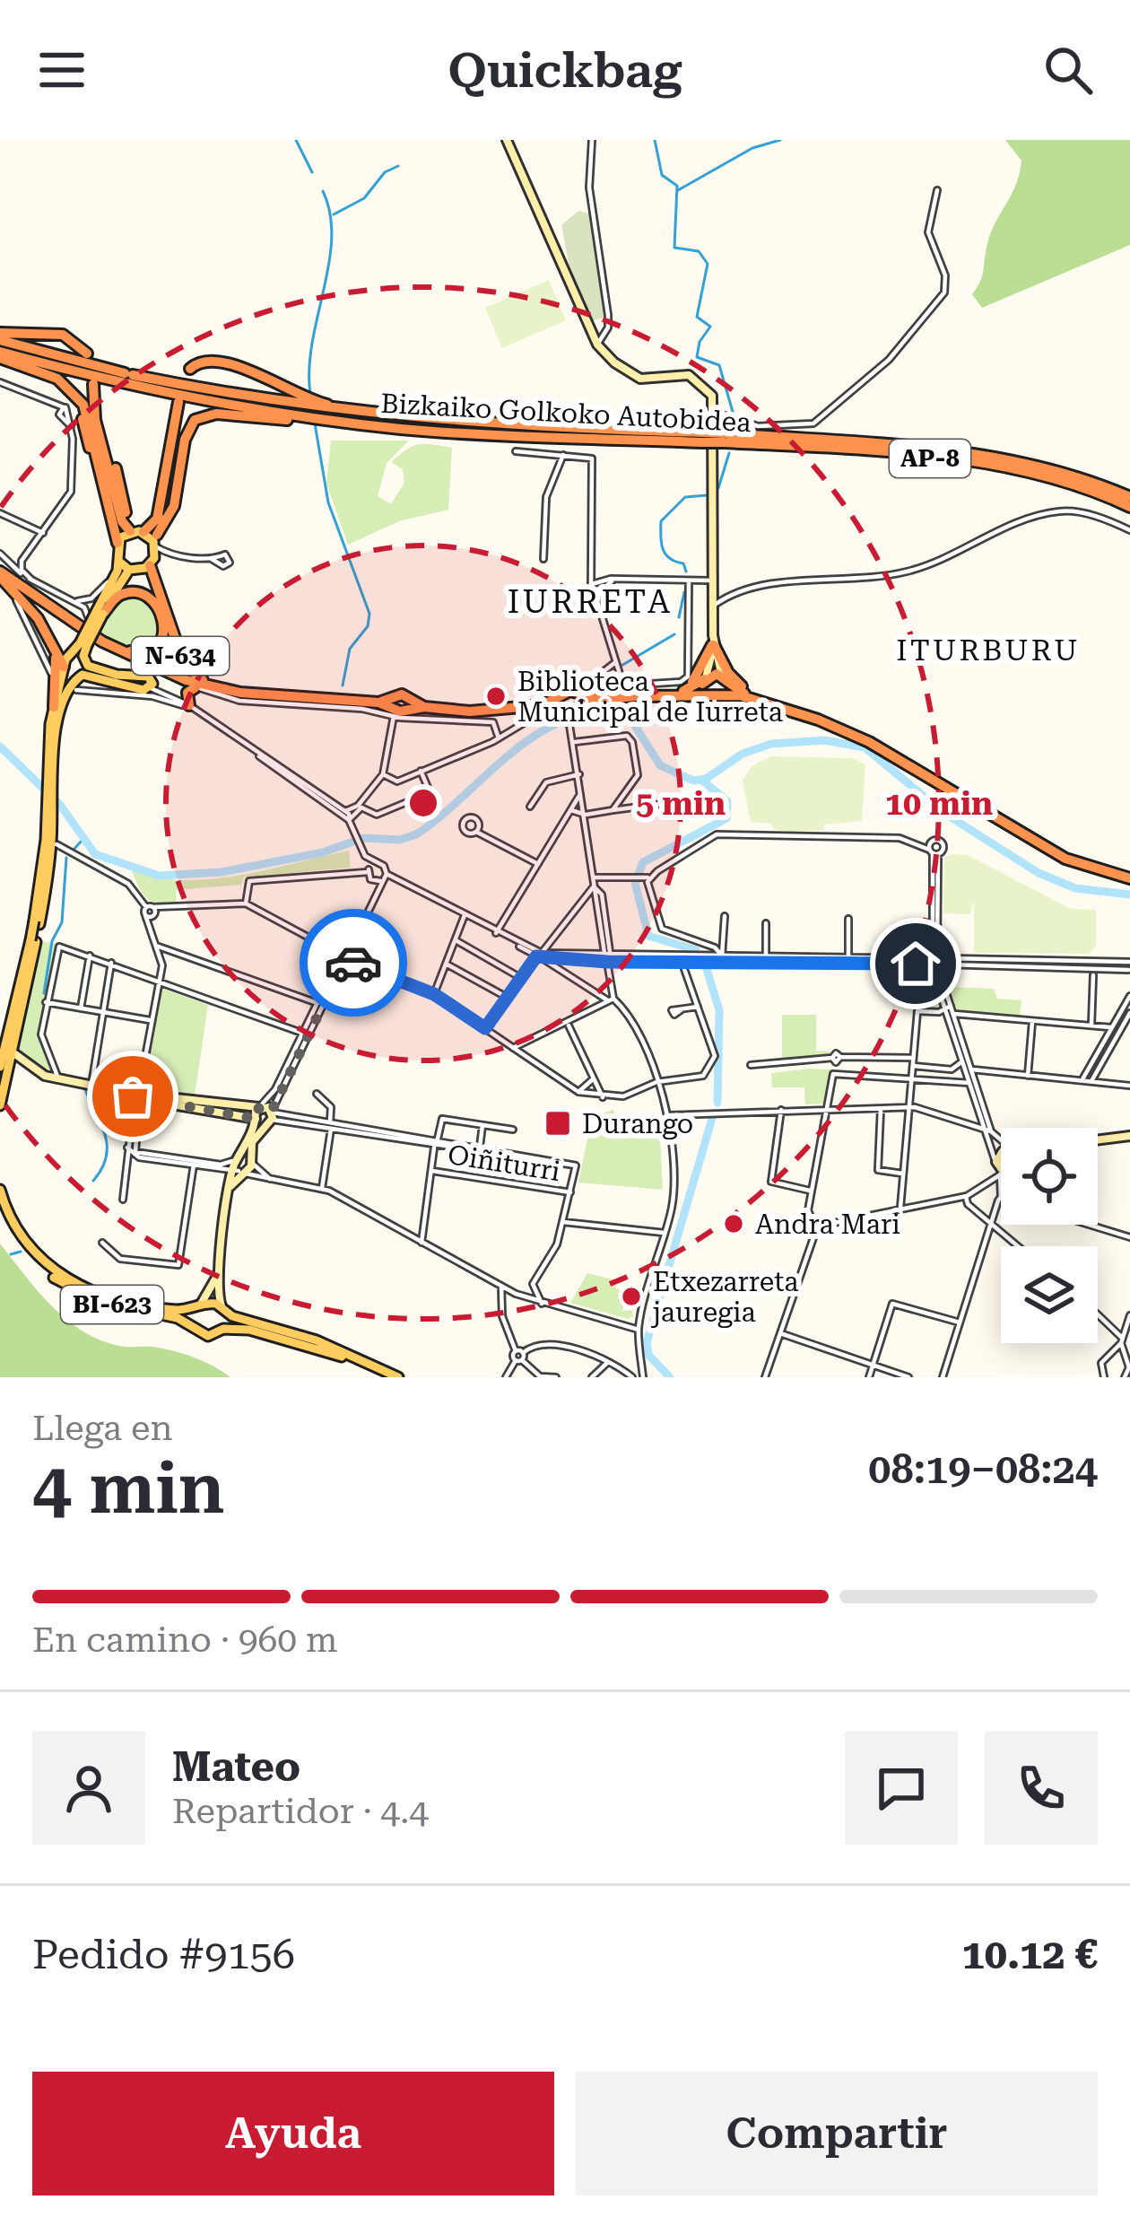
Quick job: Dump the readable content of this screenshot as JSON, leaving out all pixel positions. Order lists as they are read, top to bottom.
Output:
{
  "streets": {
    "highway": ["Bizkaiko Golkoko Autobidea", "AP-8", "N-634"],
    "main road": ["BI-623"],
    "street": ["Oiñiturri"]
  },
  "districts": ["IURRETA", "ITURBURU"],
  "places": {
    "other": ["Biblioteca Municipal de Iurreta", "Andra Mari", "Etxezarreta jauregia"],
    "transit": ["Durango"]
  },
  "page": {
    "header": "Quickbag",
    "heading": ["4 min", "Llega en", "08:19–08:24"],
    "panel": [
      "Mateo",
      "Repartidor · 4.4",
      "Pedido #9156",
      "10.12 €"
    ],
    "bar": "En camino · 960 m",
    "buttons": ["Ayuda", "Compartir"]
  },
  "rings": ["5 min", "10 min"]
}
